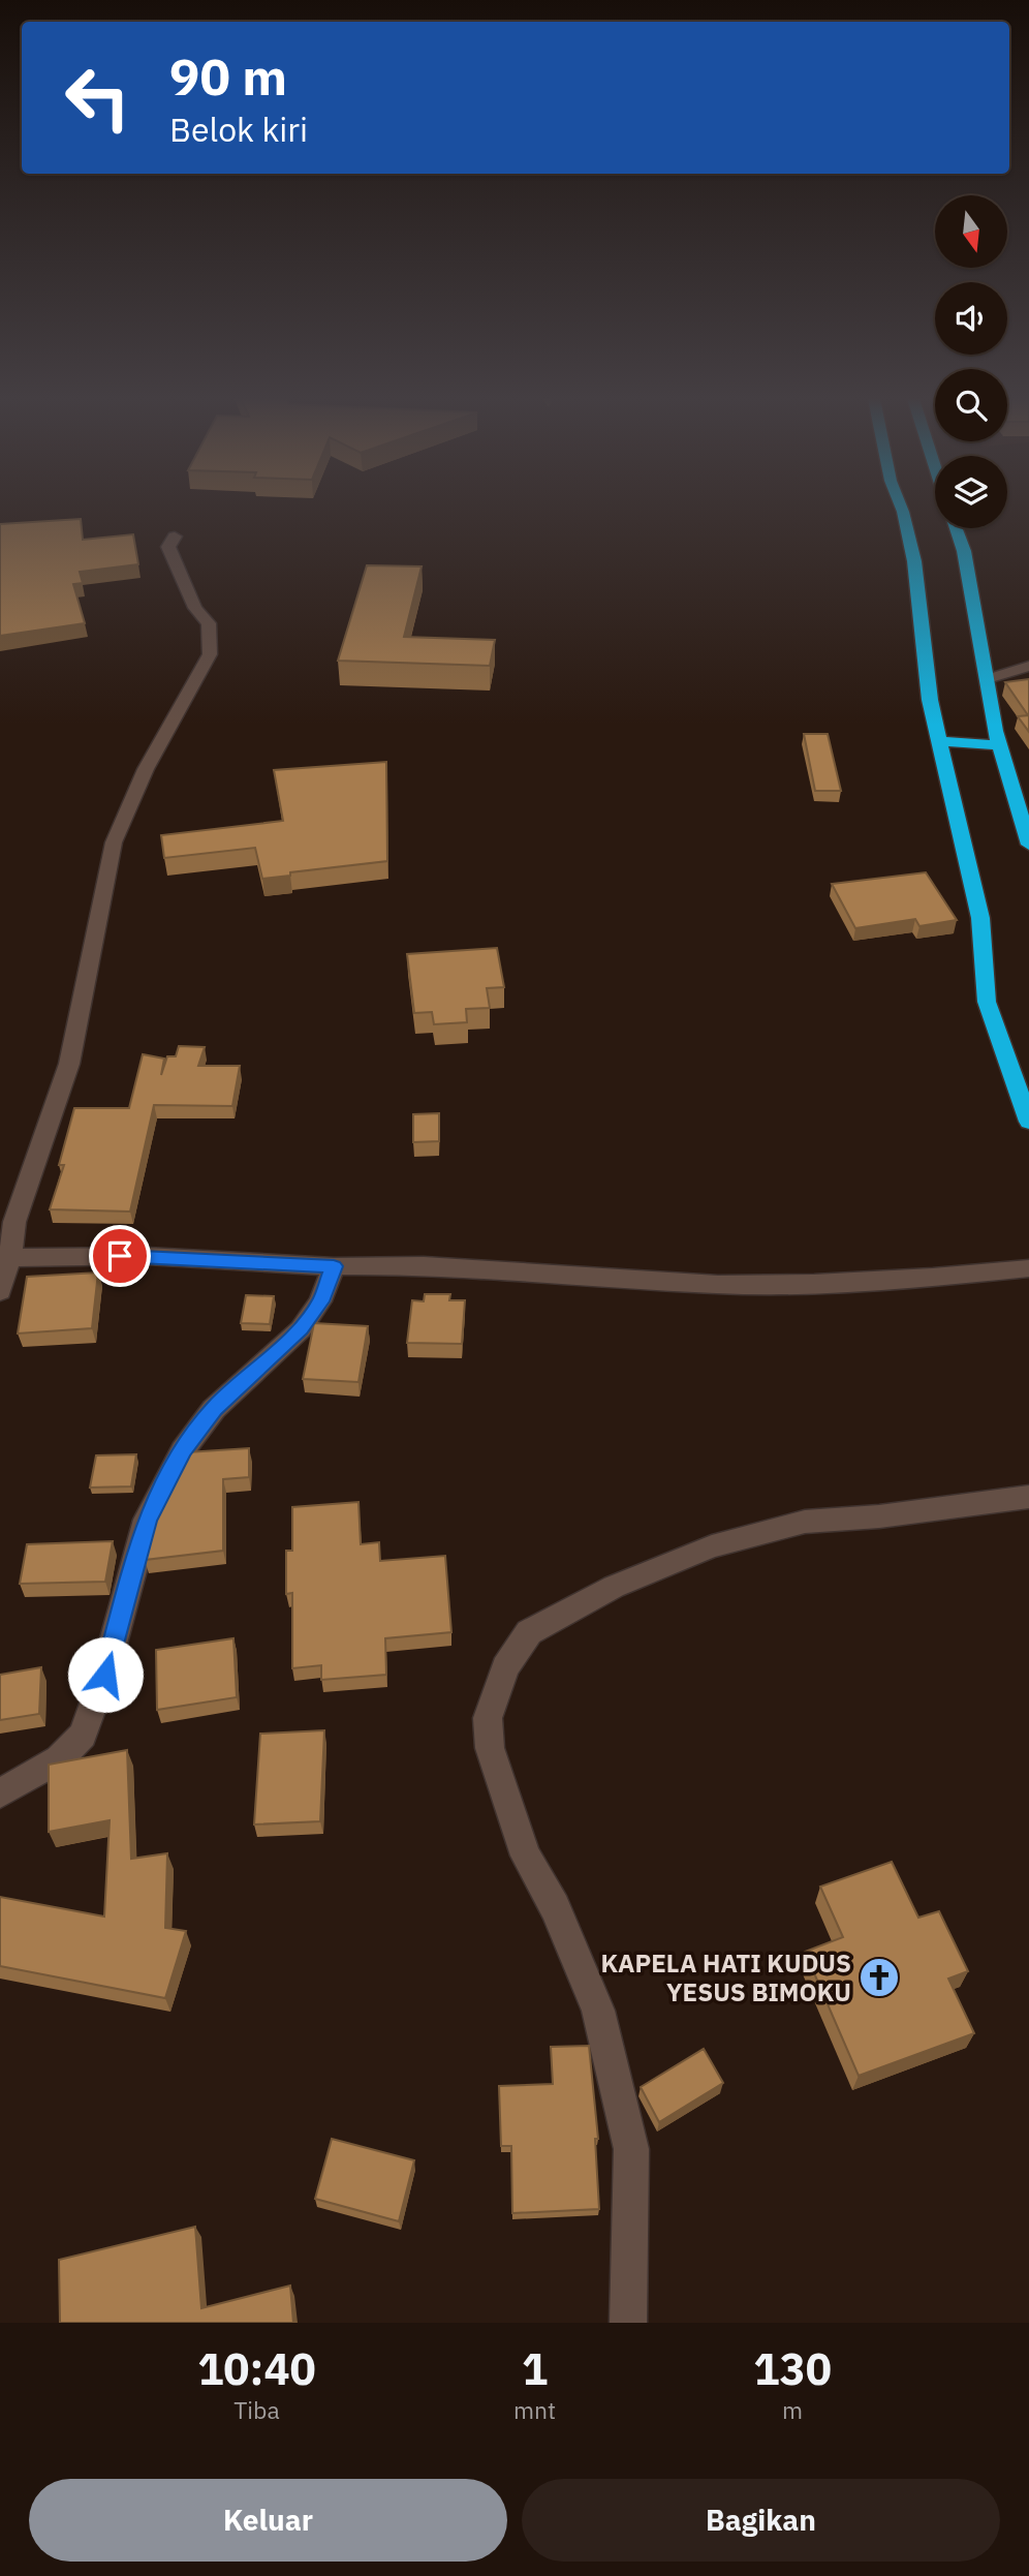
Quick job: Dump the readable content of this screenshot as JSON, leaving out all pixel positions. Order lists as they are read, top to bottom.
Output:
{
  "places": {
    "church": ["KAPELA HATI KUDUS YESUS BIMOKU"]
  },
  "north": "bottom",
  "page": {
    "turn": ["90 m", "Belok kiri"],
    "eta": [
      "10:40",
      "Tiba",
      "1",
      "mnt",
      "130",
      "m"
    ],
    "buttons": ["Keluar", "Bagikan"]
  }
}
